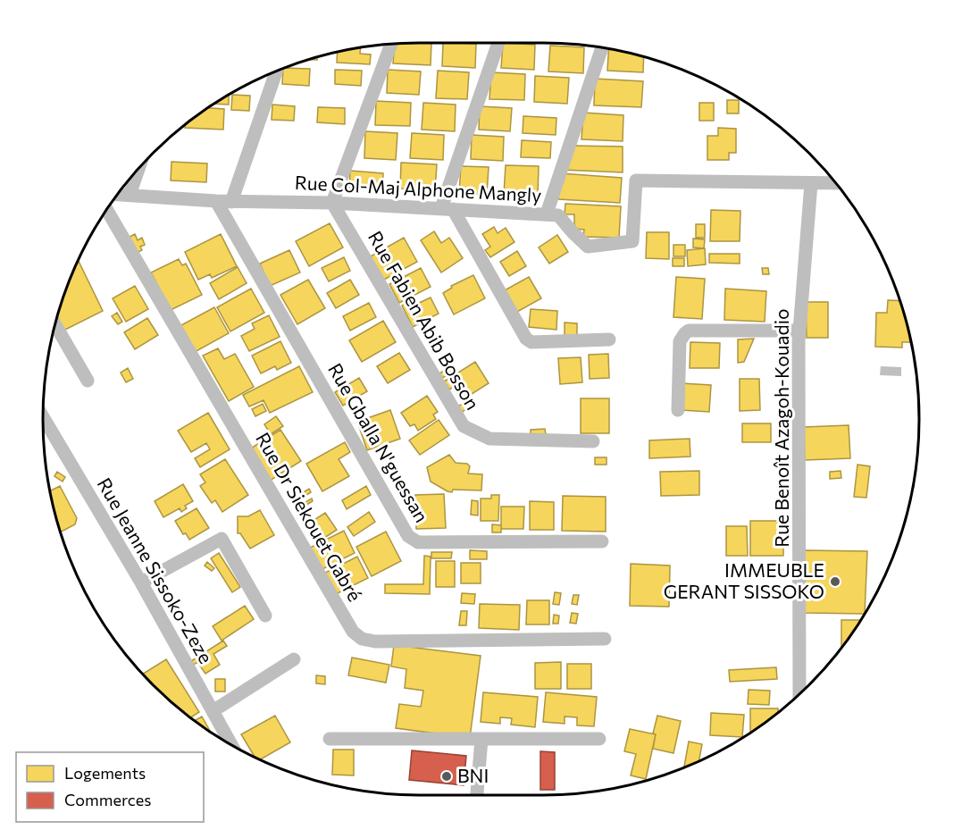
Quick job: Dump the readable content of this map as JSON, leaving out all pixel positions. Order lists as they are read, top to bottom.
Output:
{
  "streets": {
    "street": [
      "Rue Col-Maj Alphone Mangly",
      "Rue Fabien Abib Bosson",
      "Rue Benoît Azagoh-Kouadio",
      "Rue Gballa N'guessan",
      "Rue Dr Siekouet Gabré",
      "Rue Jeanne Sissoko-Zeze"
    ]
  },
  "crossings": [
    ["Rue Col-Maj Alphone Mangly", "Rue Fabien Abib Bosson"],
    ["Rue Col-Maj Alphone Mangly", "Rue Benoît Azagoh-Kouadio"],
    ["Rue Col-Maj Alphone Mangly", "Rue Gballa N'guessan"]
  ],
  "places": ["IMMEUBLE GERANT SISSOKO", "BNI"],
  "legend": ["Logements", "Commerces"]
}
